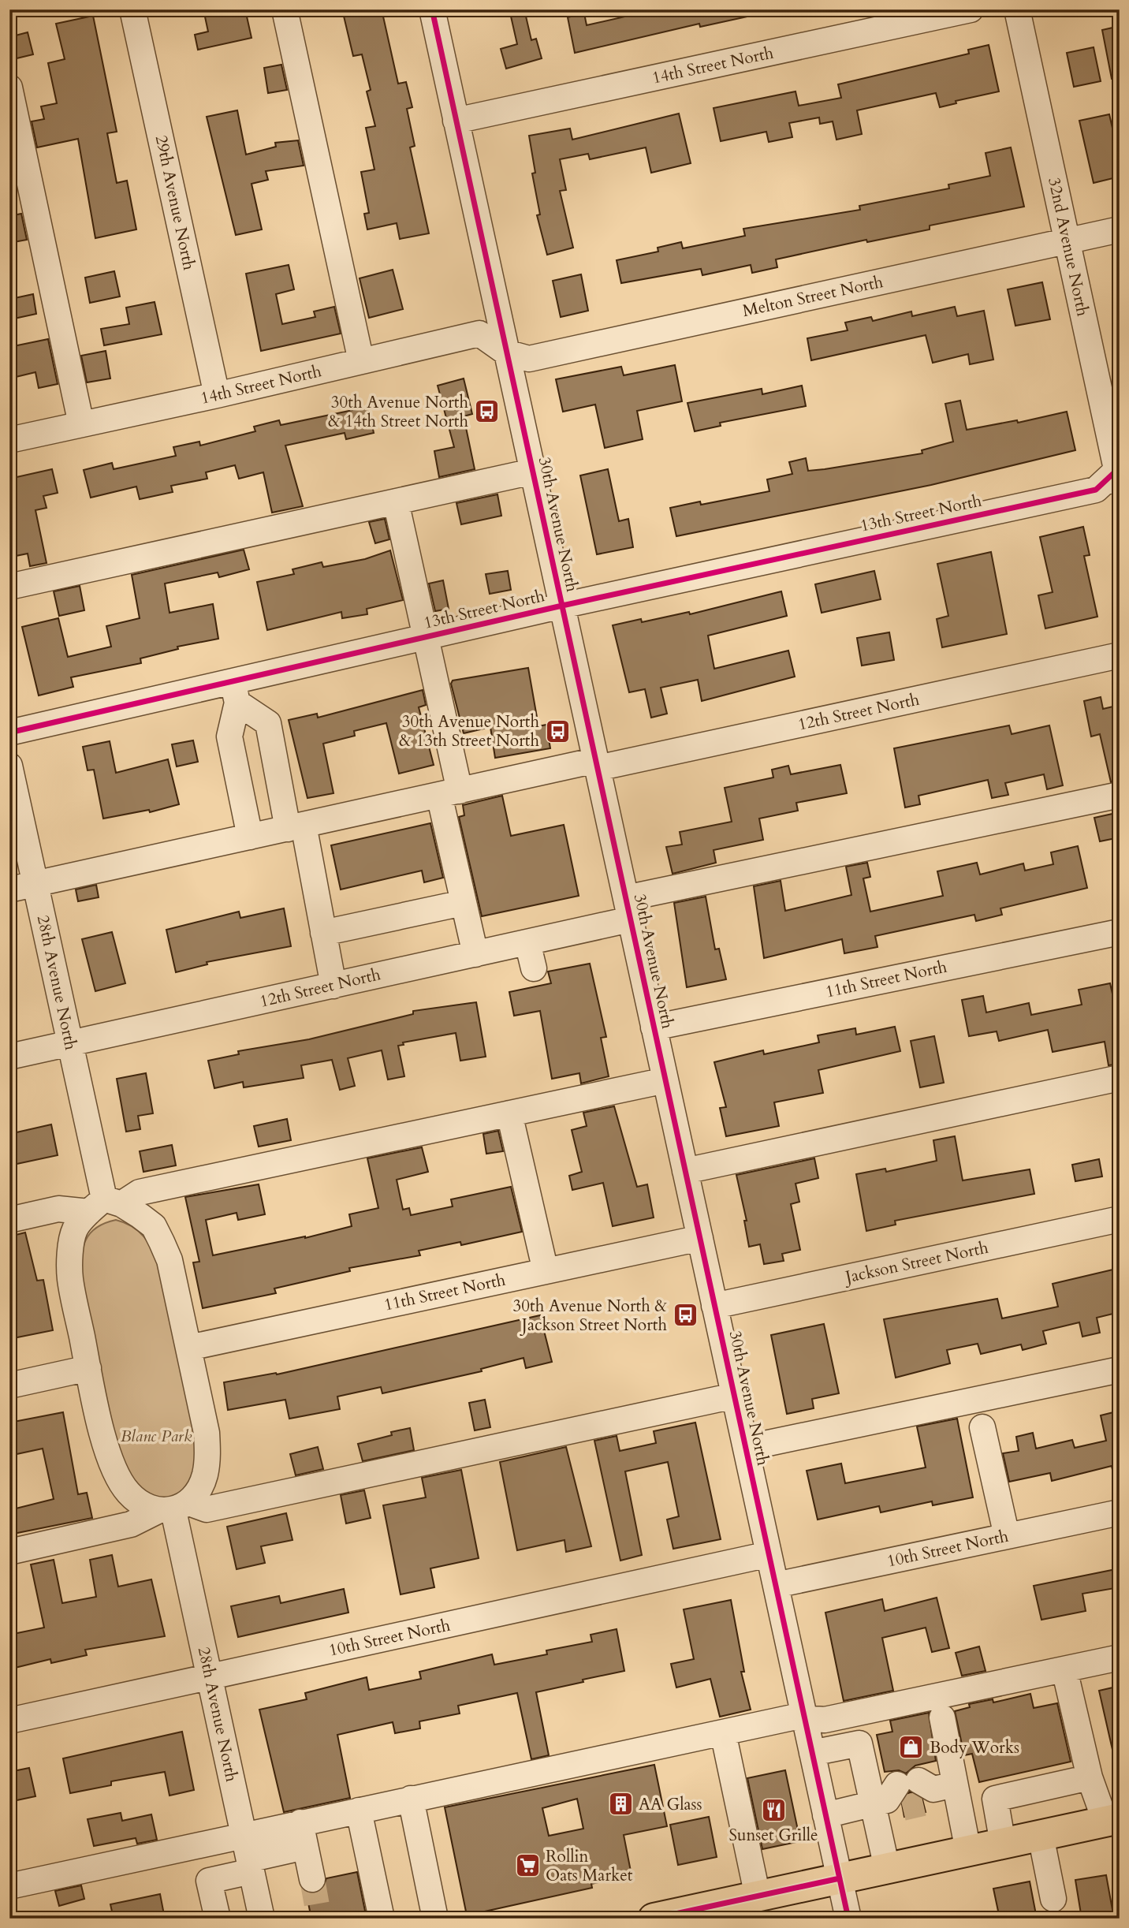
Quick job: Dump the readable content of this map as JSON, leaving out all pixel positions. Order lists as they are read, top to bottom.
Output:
{
  "streets": {
    "street": [
      "14th Street North",
      "29th Avenue North",
      "32nd Avenue North",
      "Melton Street North",
      "13th Street North",
      "30th Avenue North",
      "12th Street North",
      "11th Street North",
      "28th Avenue North",
      "Jackson Street North",
      "10th Street North"
    ]
  },
  "crossings": [
    ["14th Street North", "29th Avenue North"],
    ["14th Street North", "Melton Street North"],
    ["14th Street North", "30th Avenue North"],
    ["32nd Avenue North", "Melton Street North"],
    ["32nd Avenue North", "13th Street North"],
    ["Melton Street North", "30th Avenue North"],
    ["13th Street North", "30th Avenue North"],
    ["30th Avenue North", "12th Street North"],
    ["30th Avenue North", "11th Street North"],
    ["30th Avenue North", "Jackson Street North"],
    ["30th Avenue North", "10th Street North"],
    ["12th Street North", "28th Avenue North"],
    ["28th Avenue North", "10th Street North"]
  ],
  "parks": ["Blanc Park"],
  "places": {
    "bus stop": ["30th Avenue North & 14th Street North", "30th Avenue North & 13th Street North", "30th Avenue North & Jackson Street North"],
    "shop": ["Body Works"],
    "building": ["AA Glass"],
    "restaurant": ["Sunset Grille"],
    "supermarket": ["Rollin Oats Market"]
  }
}
